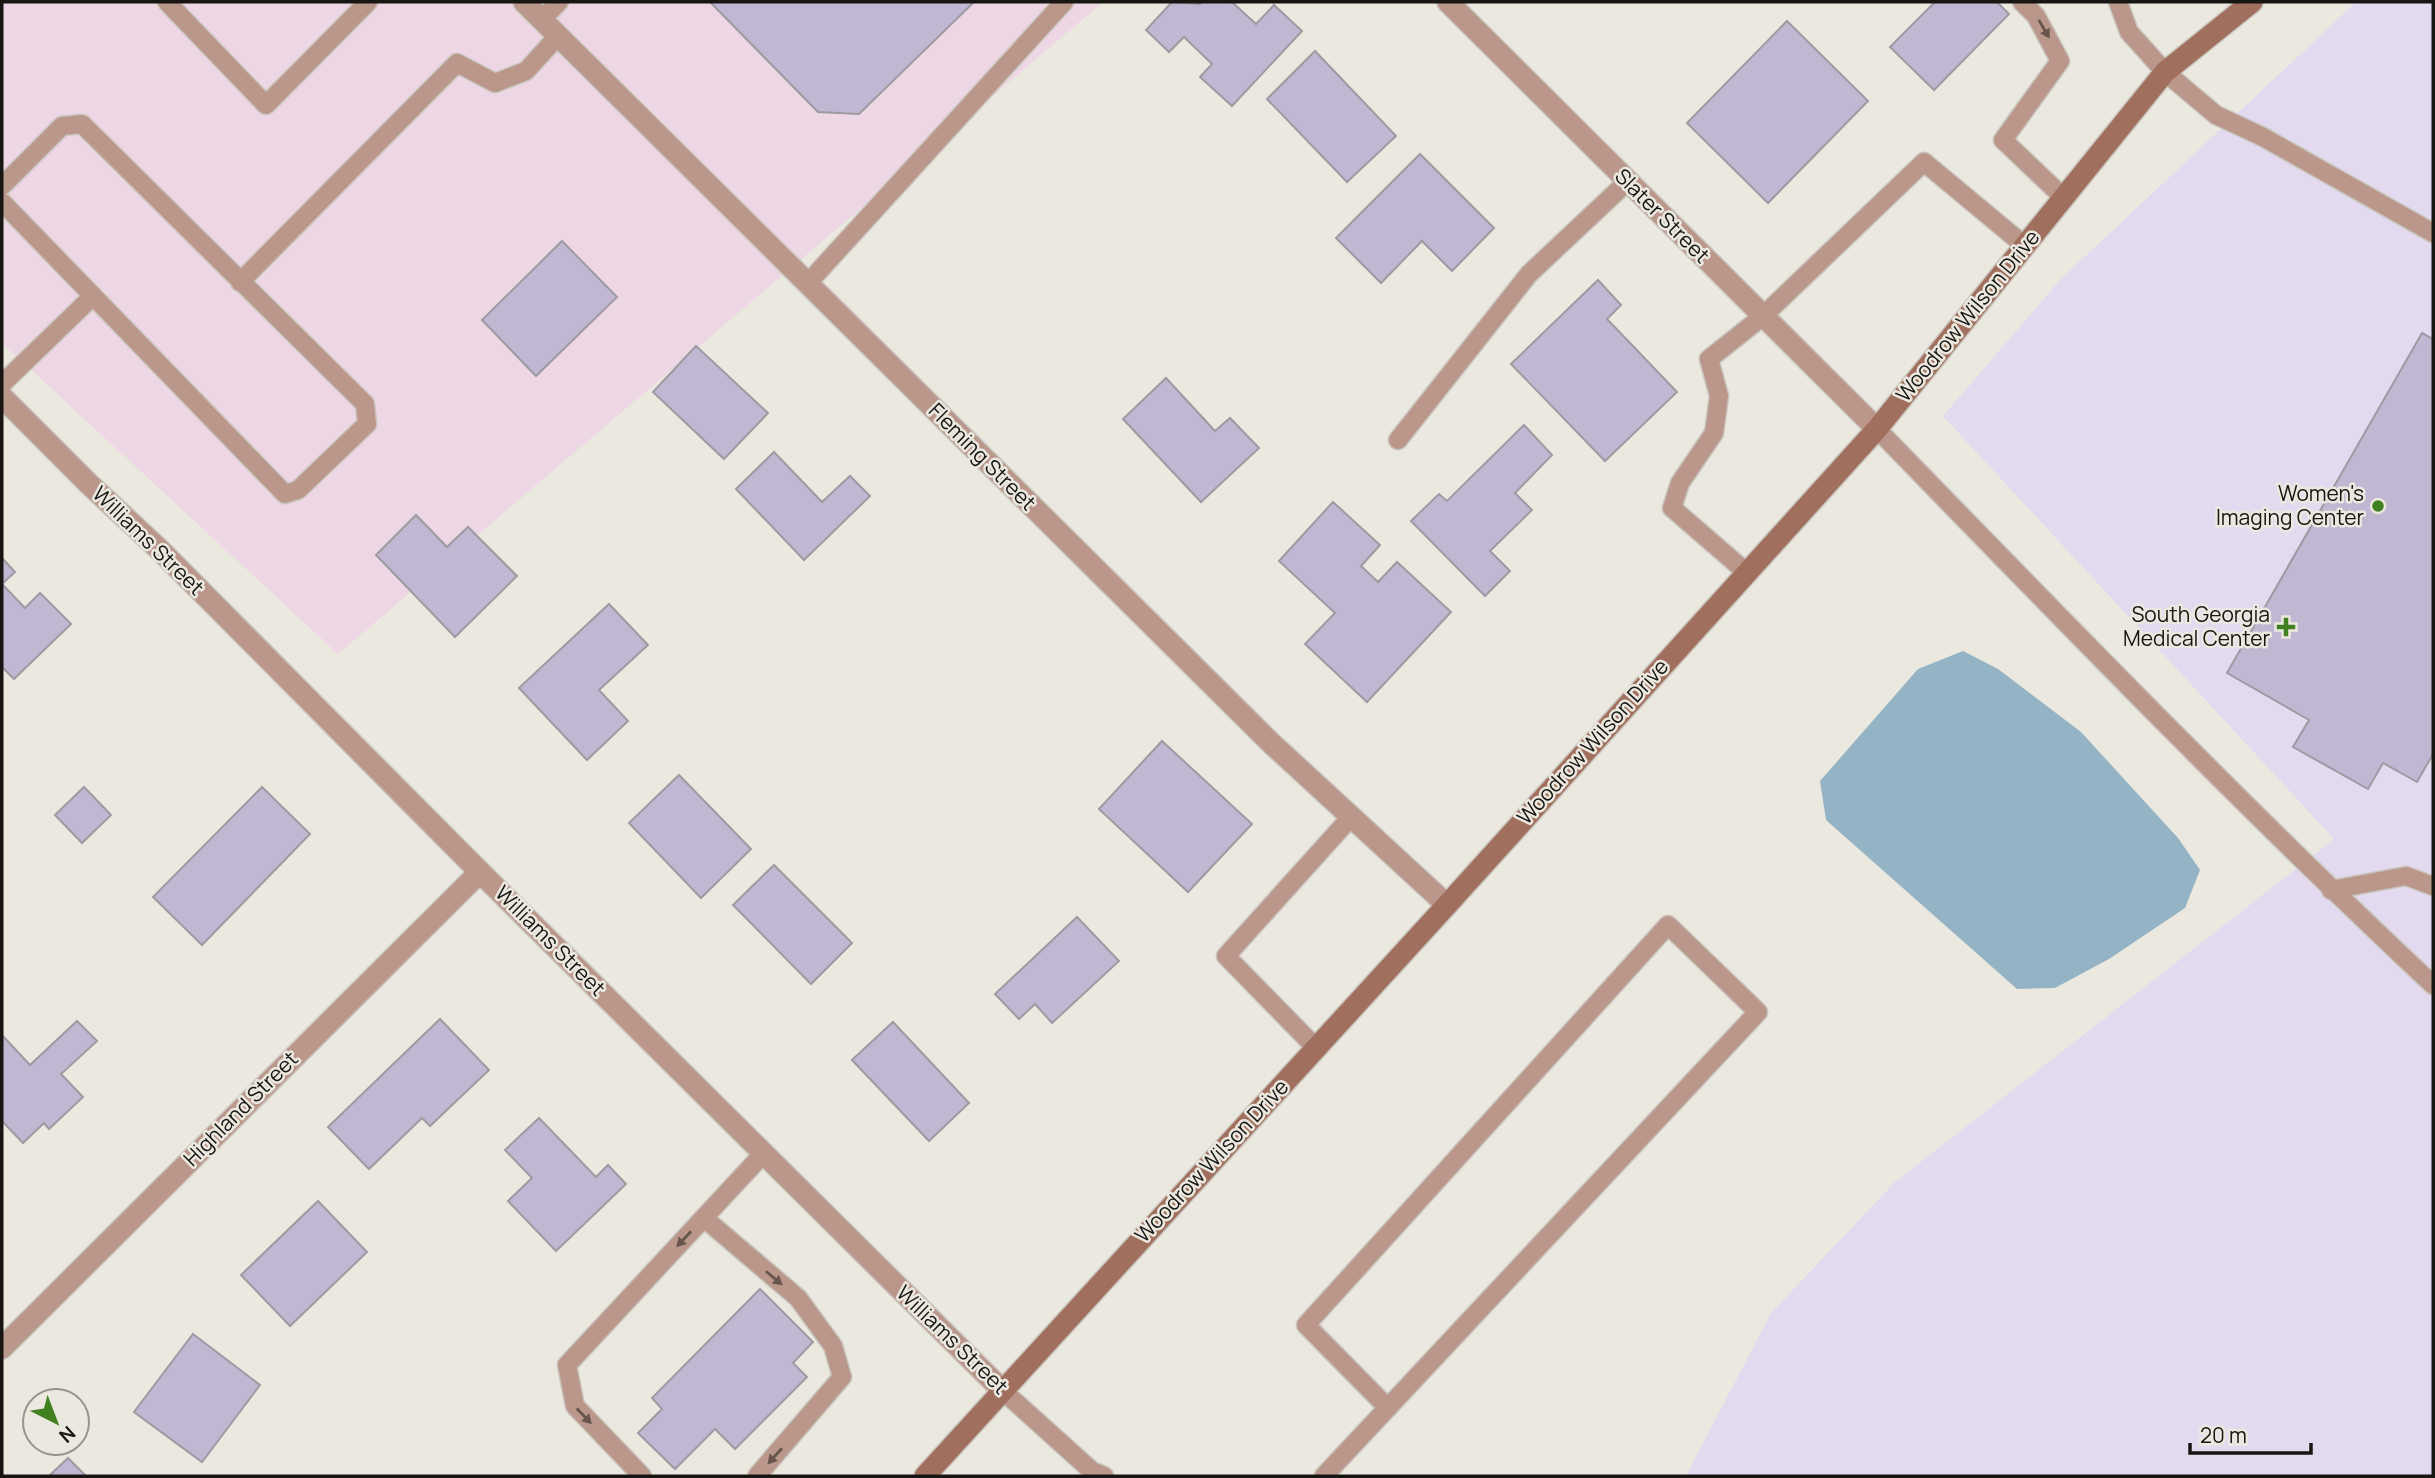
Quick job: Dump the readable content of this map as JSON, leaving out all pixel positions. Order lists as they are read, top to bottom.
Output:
{
  "streets": {
    "main road": ["Woodrow Wilson Drive"],
    "street": [
      "Slater Street",
      "Fleming Street",
      "Williams Street",
      "Highland Street"
    ]
  },
  "crossings": [
    ["Slater Street", "Woodrow Wilson Drive"],
    ["Woodrow Wilson Drive", "Fleming Street"],
    ["Woodrow Wilson Drive", "Williams Street"],
    ["Williams Street", "Highland Street"]
  ],
  "places": {
    "other": ["Women's Imaging Center"],
    "health": ["South Georgia Medical Center"]
  },
  "scale_bar": "20 m",
  "north": "bottom right"
}
